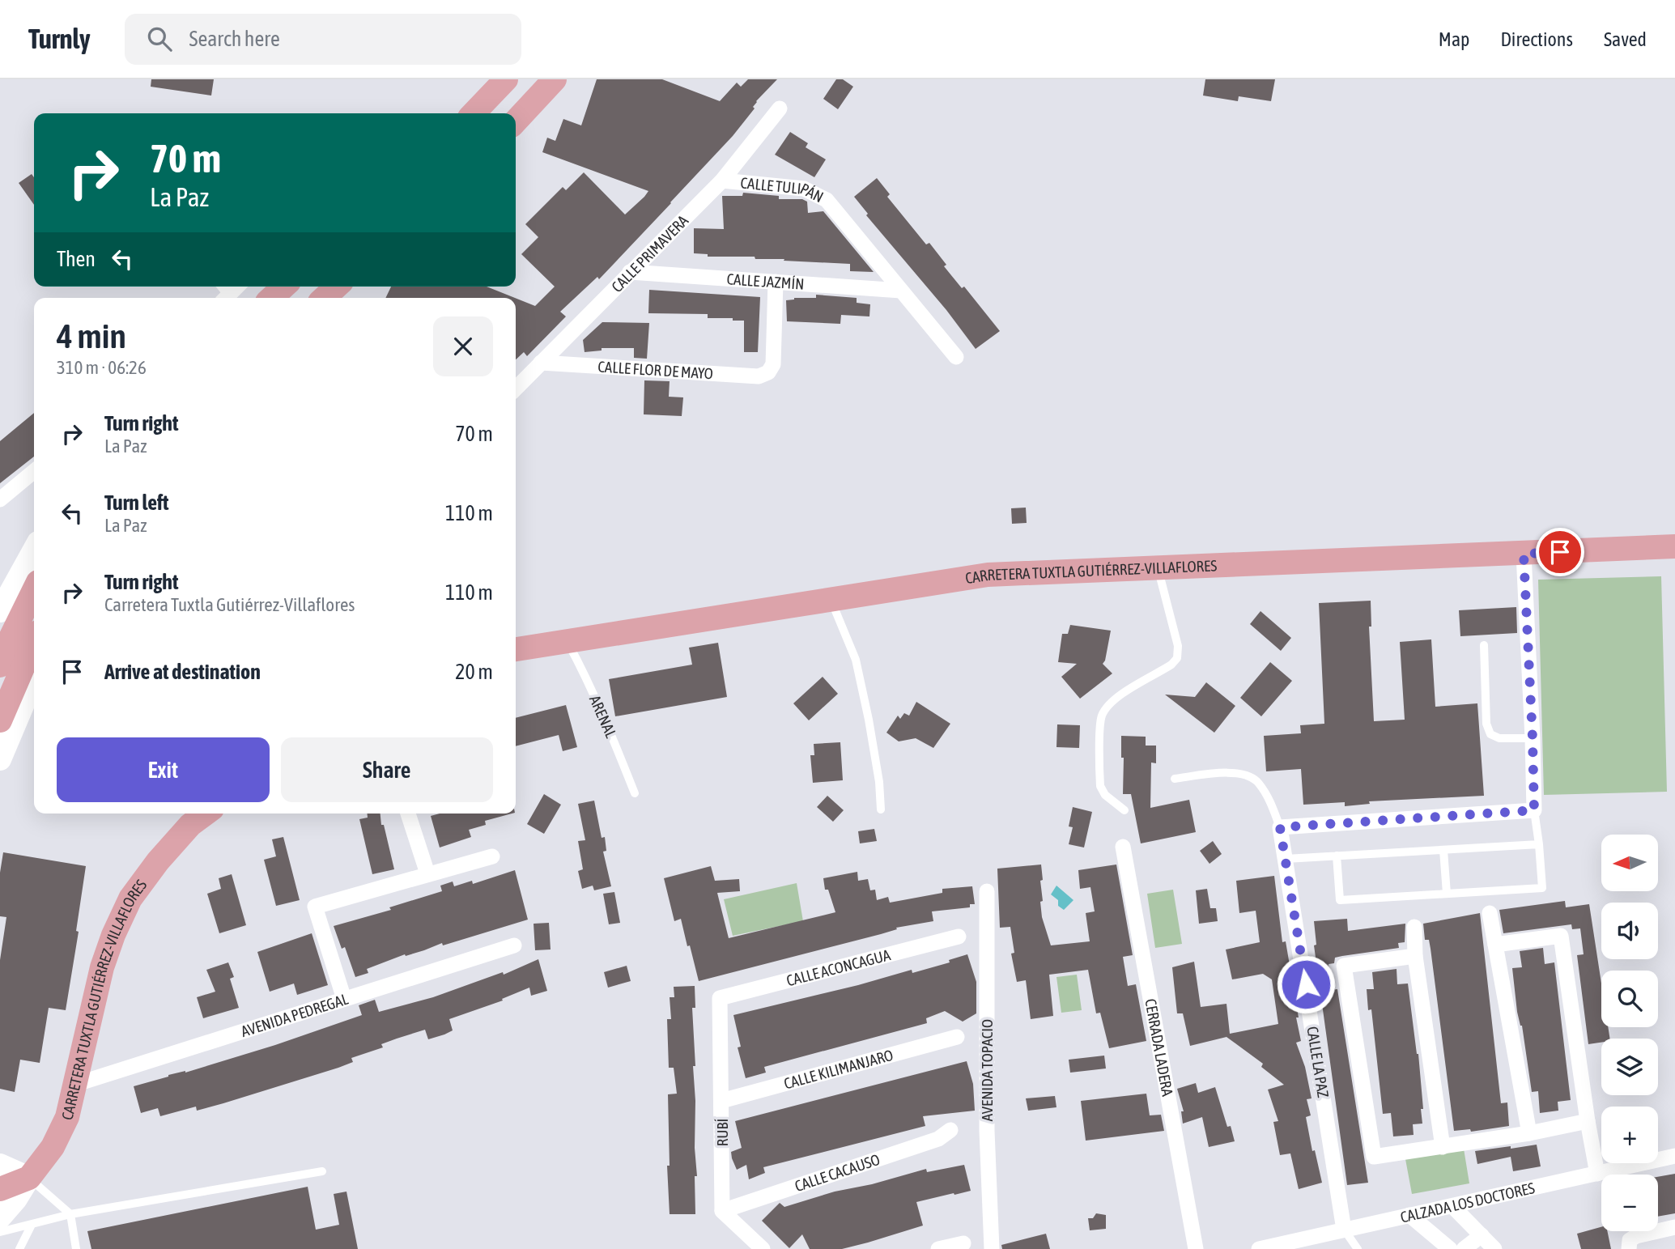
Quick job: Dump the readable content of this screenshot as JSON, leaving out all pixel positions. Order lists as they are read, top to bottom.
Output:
{
  "streets": {
    "main road": ["CARRETERA TUXTLA GUTIÉRREZ-VILLAFLORES"],
    "street": [
      "CALLE TULIPÁN",
      "CALLE PRIMAVERA",
      "CALLE JAZMÍN",
      "CALLE FLOR DE MAYO",
      "CALLE ACONCAGUA",
      "AVENIDA PEDREGAL",
      "CERRADA LADERA",
      "CALLE LA PAZ",
      "CALLE KILIMANJARO",
      "AVENIDA TOPACIO",
      "RUBÍ",
      "CALLE CACAUSO",
      "CALZADA LOS DOCTORES"
    ],
    "lane": ["ARENAL"]
  },
  "crossings": [
    ["CALLE TULIPÁN", "CALLE PRIMAVERA"],
    ["CALLE TULIPÁN", "CALLE JAZMÍN"],
    ["CALLE PRIMAVERA", "CALLE JAZMÍN"],
    ["CALLE PRIMAVERA", "CALLE FLOR DE MAYO"],
    ["CALLE JAZMÍN", "CALLE FLOR DE MAYO"],
    ["CARRETERA TUXTLA GUTIÉRREZ-VILLAFLORES", "ARENAL"],
    ["CARRETERA TUXTLA GUTIÉRREZ-VILLAFLORES", "AVENIDA PEDREGAL"],
    ["CALLE ACONCAGUA", "RUBÍ"],
    ["CALLE LA PAZ", "CALZADA LOS DOCTORES"],
    ["CALLE KILIMANJARO", "RUBÍ"],
    ["RUBÍ", "CALLE CACAUSO"]
  ],
  "north": "left",
  "page": {
    "header": "Turnly",
    "search": "Search here",
    "nav": ["Map", "Directions", "Saved"],
    "turn": ["70 m", "La Paz"],
    "then": "Then",
    "heading": ["4 min", "310 m · 06:26"],
    "list": [
      {
        "name": "Turn right",
        "note": "La Paz",
        "value": "70 m"
      },
      {
        "name": "Turn left",
        "note": "La Paz",
        "value": "110 m"
      },
      {
        "name": "Turn right",
        "note": "Carretera Tuxtla Gutiérrez-Villaflores",
        "value": "110 m"
      },
      {
        "name": "Arrive at destination",
        "value": "20 m"
      }
    ],
    "buttons": ["Exit", "Share"],
    "map_buttons": ["+", "−"]
  }
}
